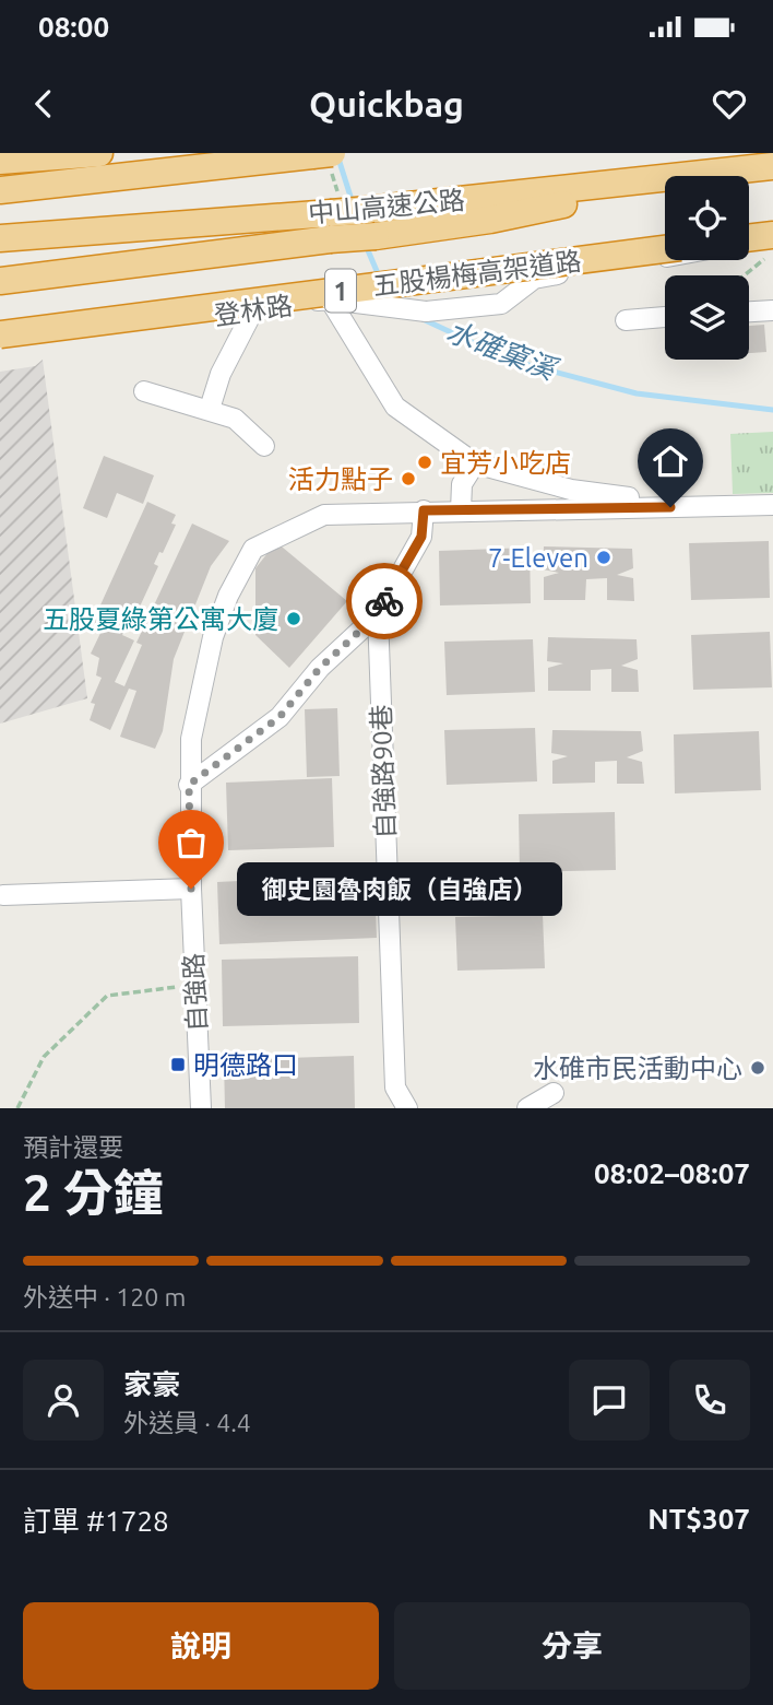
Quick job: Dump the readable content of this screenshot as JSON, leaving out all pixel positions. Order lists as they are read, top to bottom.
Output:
{
  "streets": {
    "highway": ["中山高速公路", "五股楊梅高架道路", "1"],
    "street": ["登林路", "自強路90巷", "自強路"]
  },
  "crossings": [
    ["登林路", "自強路"]
  ],
  "water": ["水確窠溪"],
  "places": {
    "other": [
      "宜芳小吃店",
      "活力點子",
      "7-Eleven",
      "五股夏綠第公寓大廈",
      "御史園魯肉飯（自強店）",
      "水碓市民活動中心"
    ],
    "transit": ["明德路口"]
  },
  "page": {
    "status": "08:00",
    "header": "Quickbag",
    "bubble": "御史園魯肉飯（自強店）",
    "heading": ["2 分鐘", "預計還要", "08:02–08:07"],
    "panel": [
      "家豪",
      "外送員 · 4.4",
      "訂單 #1728",
      "NT$307"
    ],
    "bar": "外送中 · 120 m",
    "buttons": ["說明", "分享"]
  }
}
